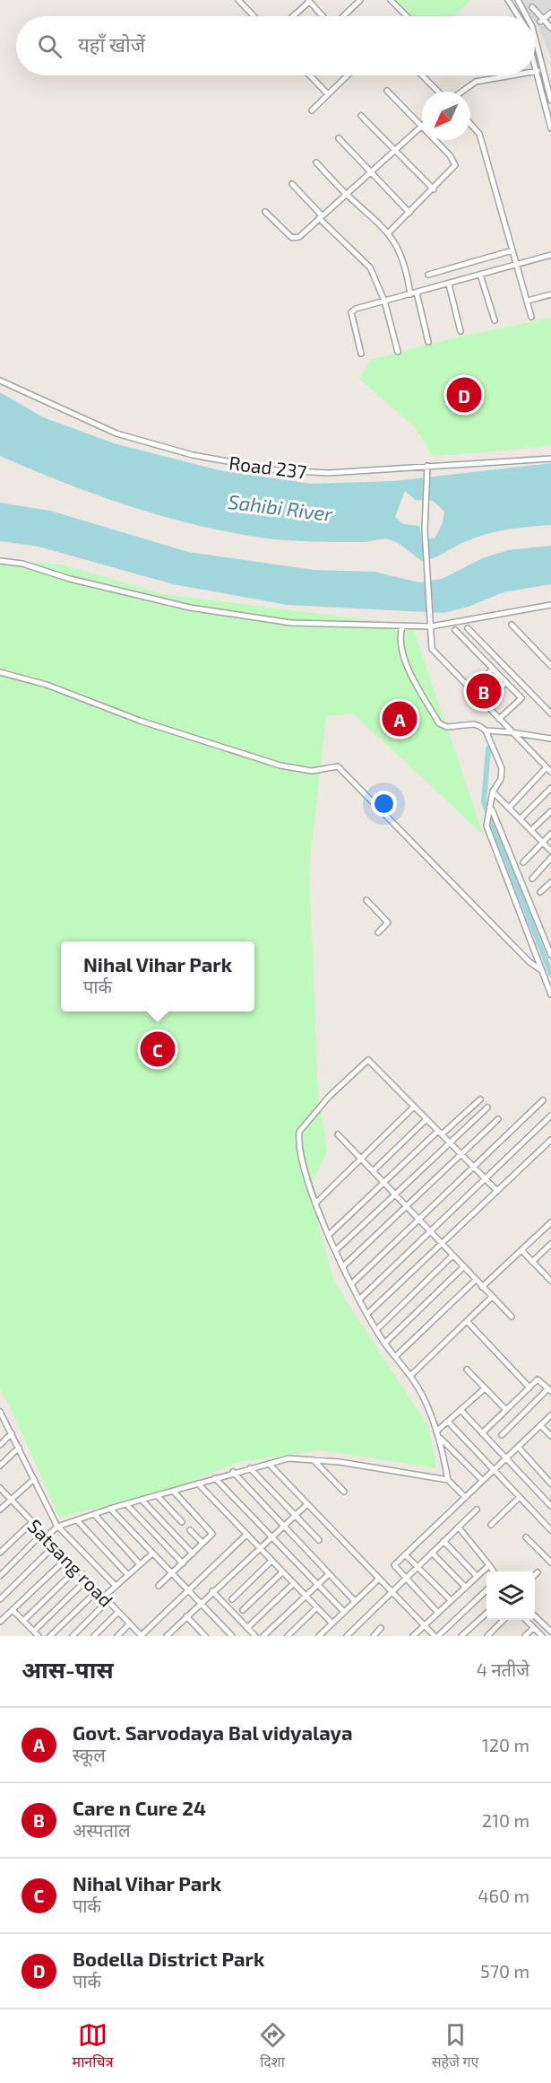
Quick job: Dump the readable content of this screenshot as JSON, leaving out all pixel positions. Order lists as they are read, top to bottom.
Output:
{
  "streets": {
    "street": ["Road 237", "Satsang road"]
  },
  "water": ["Sahibi River"],
  "north": "bottom left",
  "page": {
    "search": "यहाँ खोजें",
    "pins": [
      "D",
      "B",
      "A",
      "C"
    ],
    "popup": ["Nihal Vihar Park", "पार्क"],
    "heading": ["आस-पास", "4 नतीजे"],
    "list": [
      {
        "mark": "A",
        "name": "Govt. Sarvodaya Bal vidyalaya",
        "note": "स्कूल",
        "value": "120 m"
      },
      {
        "mark": "B",
        "name": "Care n Cure 24",
        "note": "अस्पताल",
        "value": "210 m"
      },
      {
        "mark": "C",
        "name": "Nihal Vihar Park",
        "note": "पार्क",
        "value": "460 m"
      },
      {
        "mark": "D",
        "name": "Bodella District Park",
        "note": "पार्क",
        "value": "570 m"
      }
    ],
    "nav": ["मानचित्र", "दिशा", "सहेजे गए"]
  }
}
